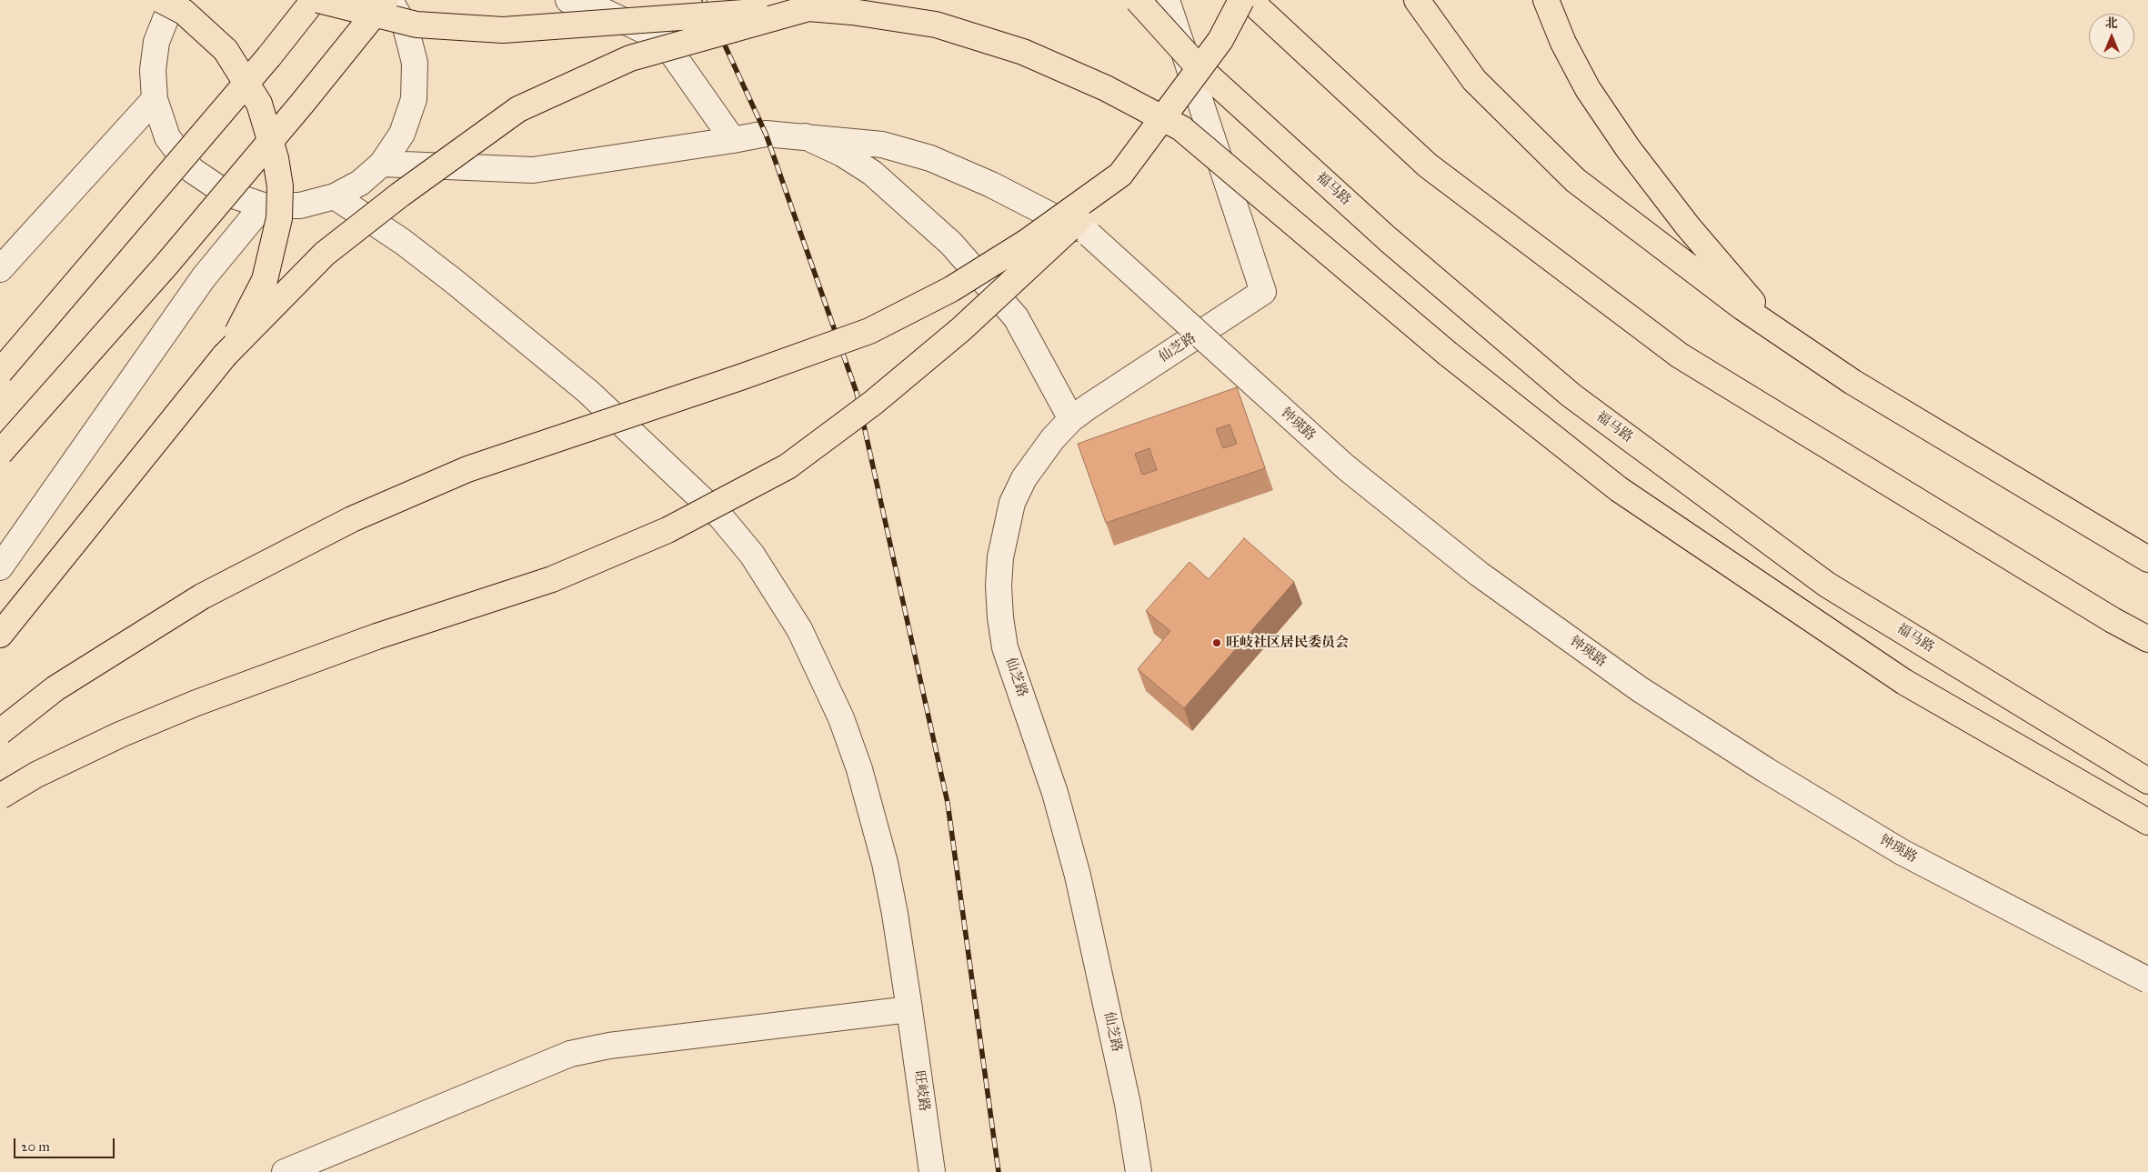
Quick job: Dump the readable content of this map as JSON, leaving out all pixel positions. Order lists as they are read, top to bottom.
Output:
{
  "streets": {
    "main road": ["福马路"],
    "street": ["仙芝路", "钟瑛路", "旺岐路"]
  },
  "places": ["旺岐社区居民委员会"],
  "scale_bar": "20 m",
  "north": "top"
}
